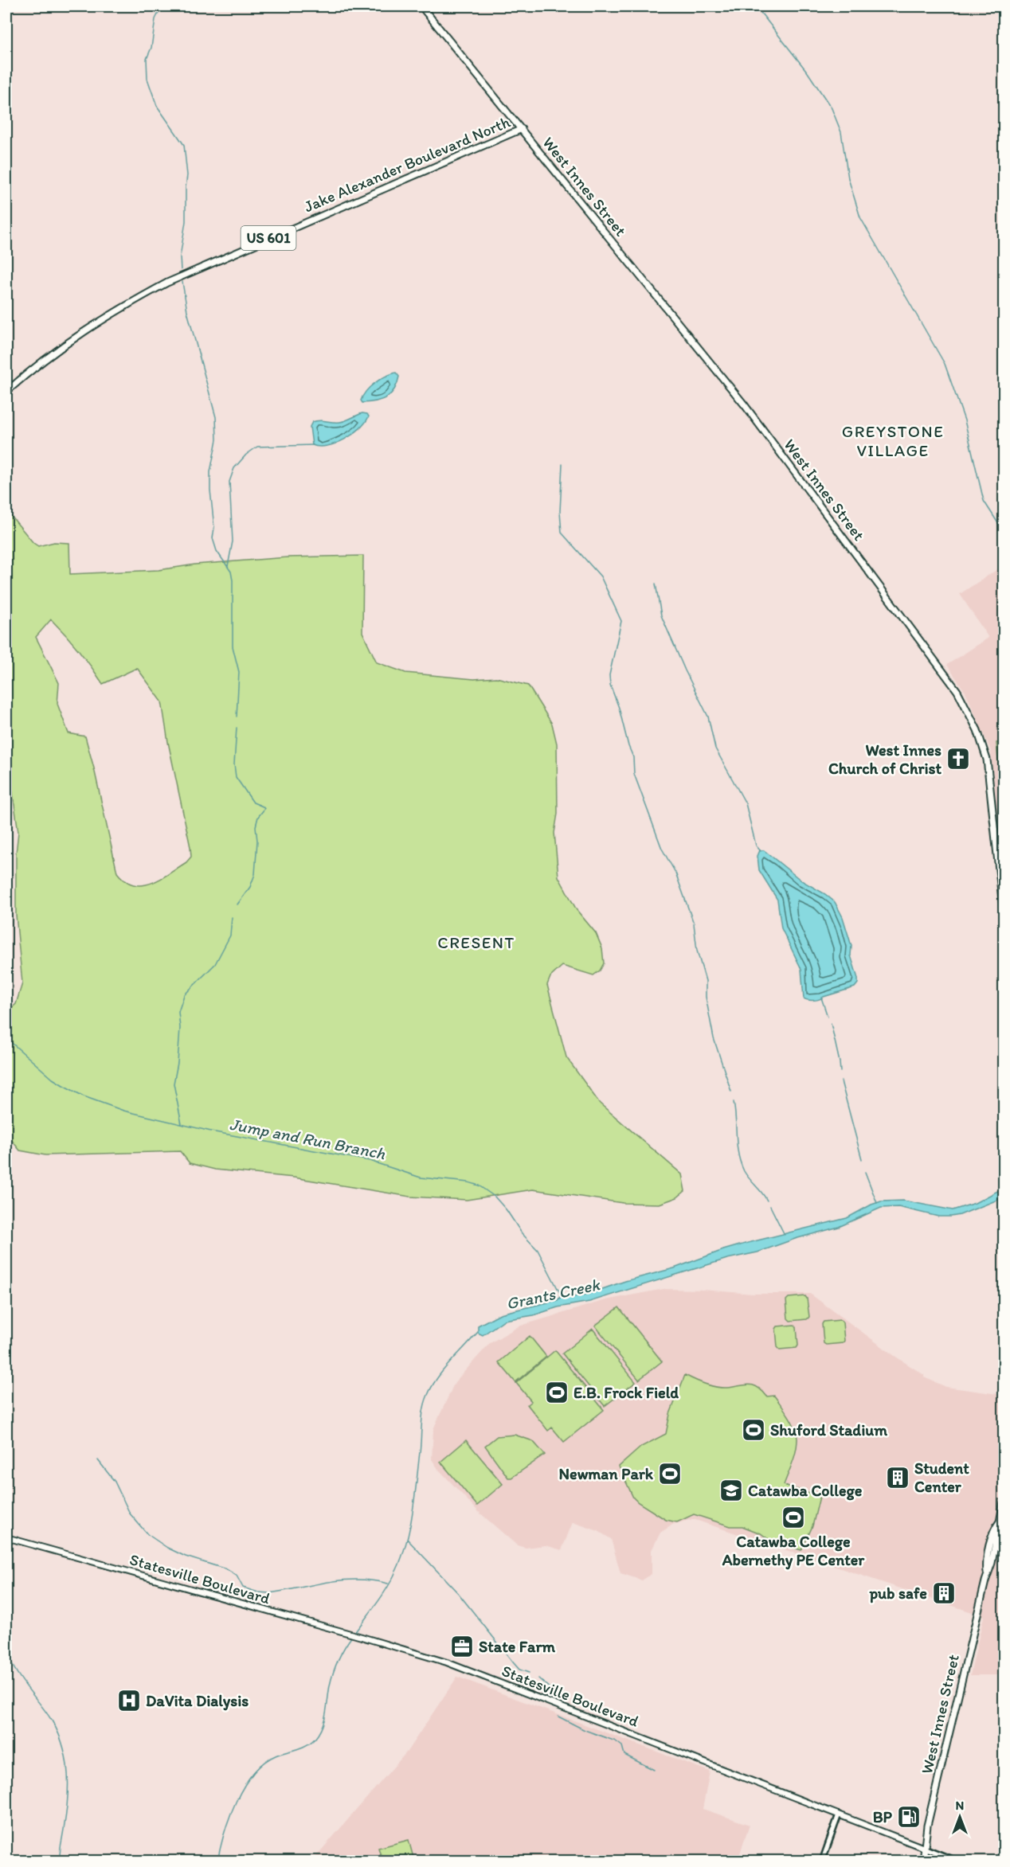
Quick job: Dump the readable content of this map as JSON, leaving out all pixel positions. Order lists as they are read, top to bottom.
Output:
{
  "streets": {
    "main road": [
      "Jake Alexander Boulevard North",
      "West Innes Street",
      "US 601",
      "Statesville Boulevard"
    ]
  },
  "crossings": [
    ["Jake Alexander Boulevard North", "West Innes Street"],
    ["West Innes Street", "Statesville Boulevard"]
  ],
  "districts": ["GREYSTONE VILLAGE", "CRESENT"],
  "water": ["Jump and Run Branch", "Grants Creek"],
  "places": {
    "church": ["West Innes Church of Christ"],
    "sports": [
      "E.B. Frock Field",
      "Shuford Stadium",
      "Newman Park",
      "Catawba College Abernethy PE Center"
    ],
    "building": ["Student Center", "pub safe"],
    "school or university": ["Catawba College"],
    "office": ["State Farm"],
    "hospital": ["DaVita Dialysis"],
    "fuel station": ["BP"]
  },
  "north": "top"
}
